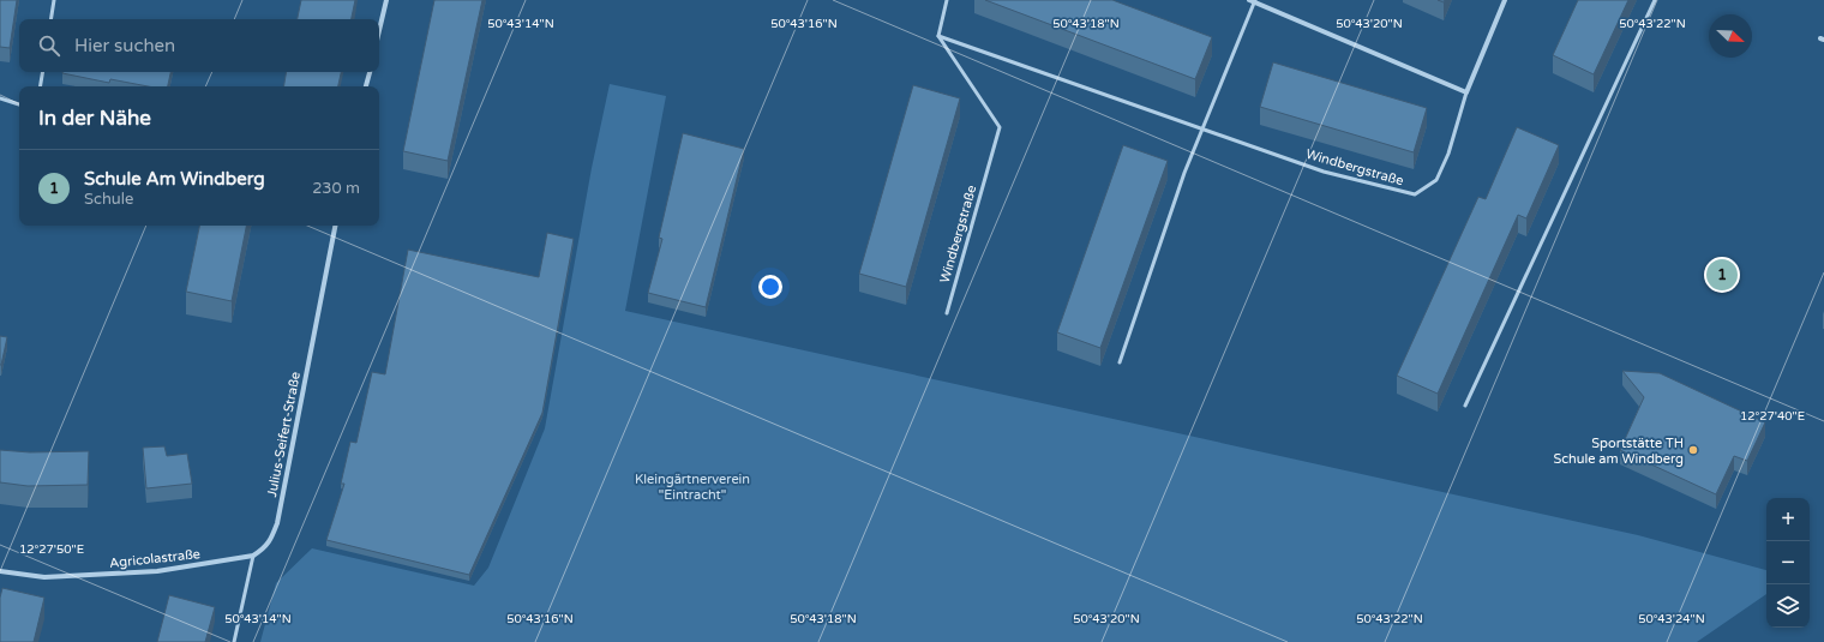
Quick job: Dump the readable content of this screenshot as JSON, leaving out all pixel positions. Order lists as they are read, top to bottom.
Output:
{
  "streets": {
    "street": ["Julius-Seifert-Straße", "Agricolastraße"],
    "lane": ["Windbergstraße"]
  },
  "crossings": [
    ["Julius-Seifert-Straße", "Agricolastraße"]
  ],
  "parks": ["Kleingärtnerverein \"Eintracht\""],
  "places": ["Sportstätte TH Schule am Windberg"],
  "north": "bottom right",
  "page": {
    "search": "Hier suchen",
    "heading": "In der Nähe",
    "list": [
      {
        "mark": "1",
        "name": "Schule Am Windberg",
        "note": "Schule",
        "value": "230 m"
      }
    ],
    "pins": "1",
    "map_buttons": ["+", "−"]
  },
  "coordinates": [
    "50°43'14\"N",
    "50°43'16\"N",
    "50°43'18\"N",
    "50°43'20\"N",
    "50°43'22\"N",
    "12°27'40\"E",
    "12°27'50\"E",
    "50°43'24\"N"
  ]
}
